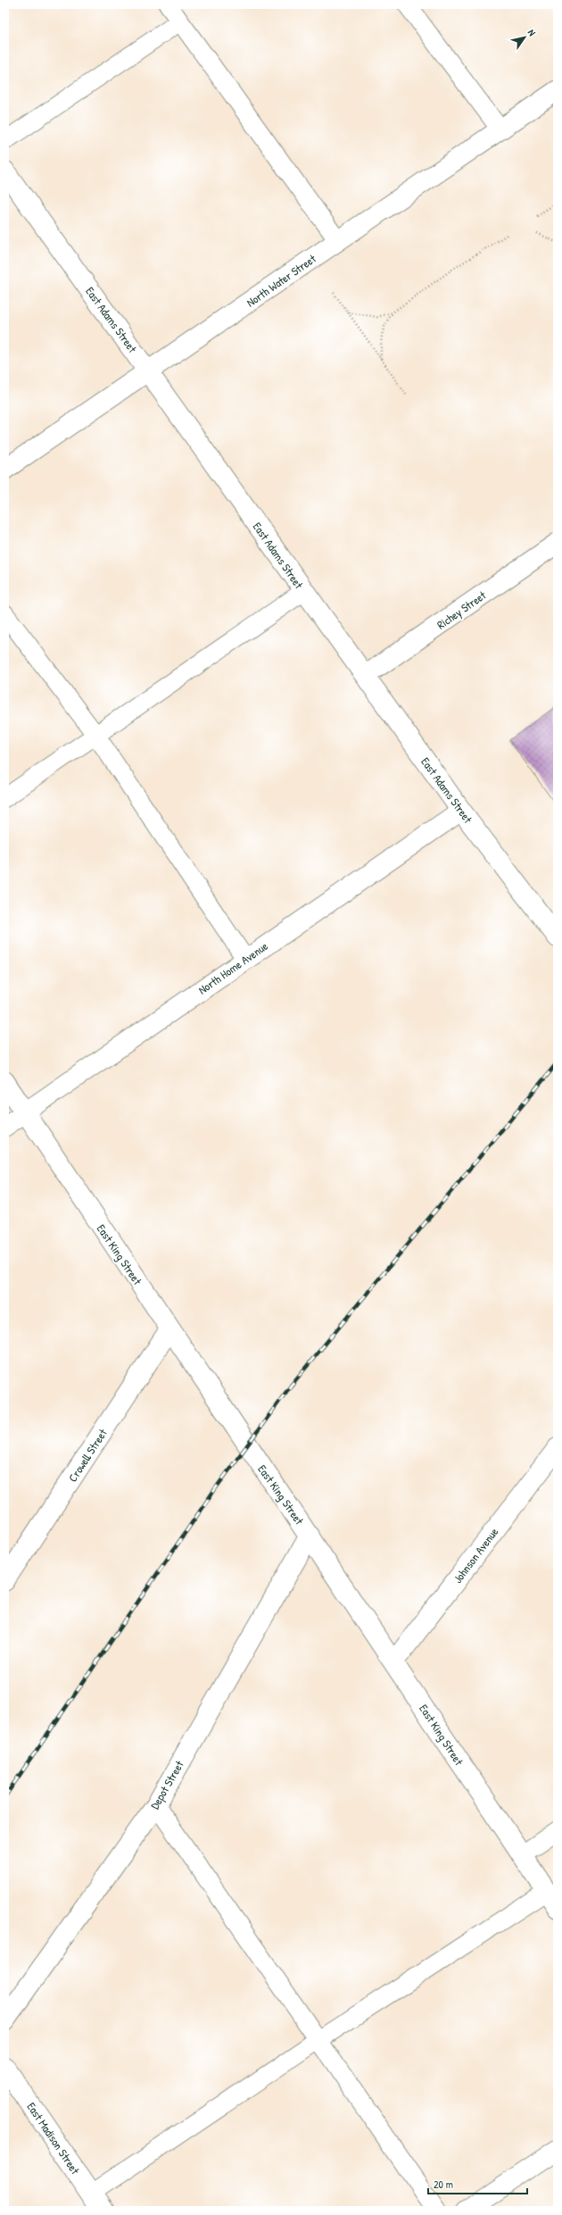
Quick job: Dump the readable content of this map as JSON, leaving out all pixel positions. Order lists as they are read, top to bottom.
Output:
{
  "streets": {
    "street": [
      "North Water Street",
      "East Adams Street",
      "Richey Street",
      "North Home Avenue",
      "East King Street",
      "Crowell Street",
      "Johnson Avenue",
      "Depot Street",
      "East Madison Street"
    ]
  },
  "crossings": [
    ["North Water Street", "East Adams Street"],
    ["East Adams Street", "Richey Street"],
    ["East Adams Street", "North Home Avenue"],
    ["North Home Avenue", "East King Street"],
    ["East King Street", "Crowell Street"],
    ["East King Street", "Johnson Avenue"],
    ["East King Street", "Depot Street"]
  ],
  "scale_bar": "20 m",
  "north": "top right"
}
